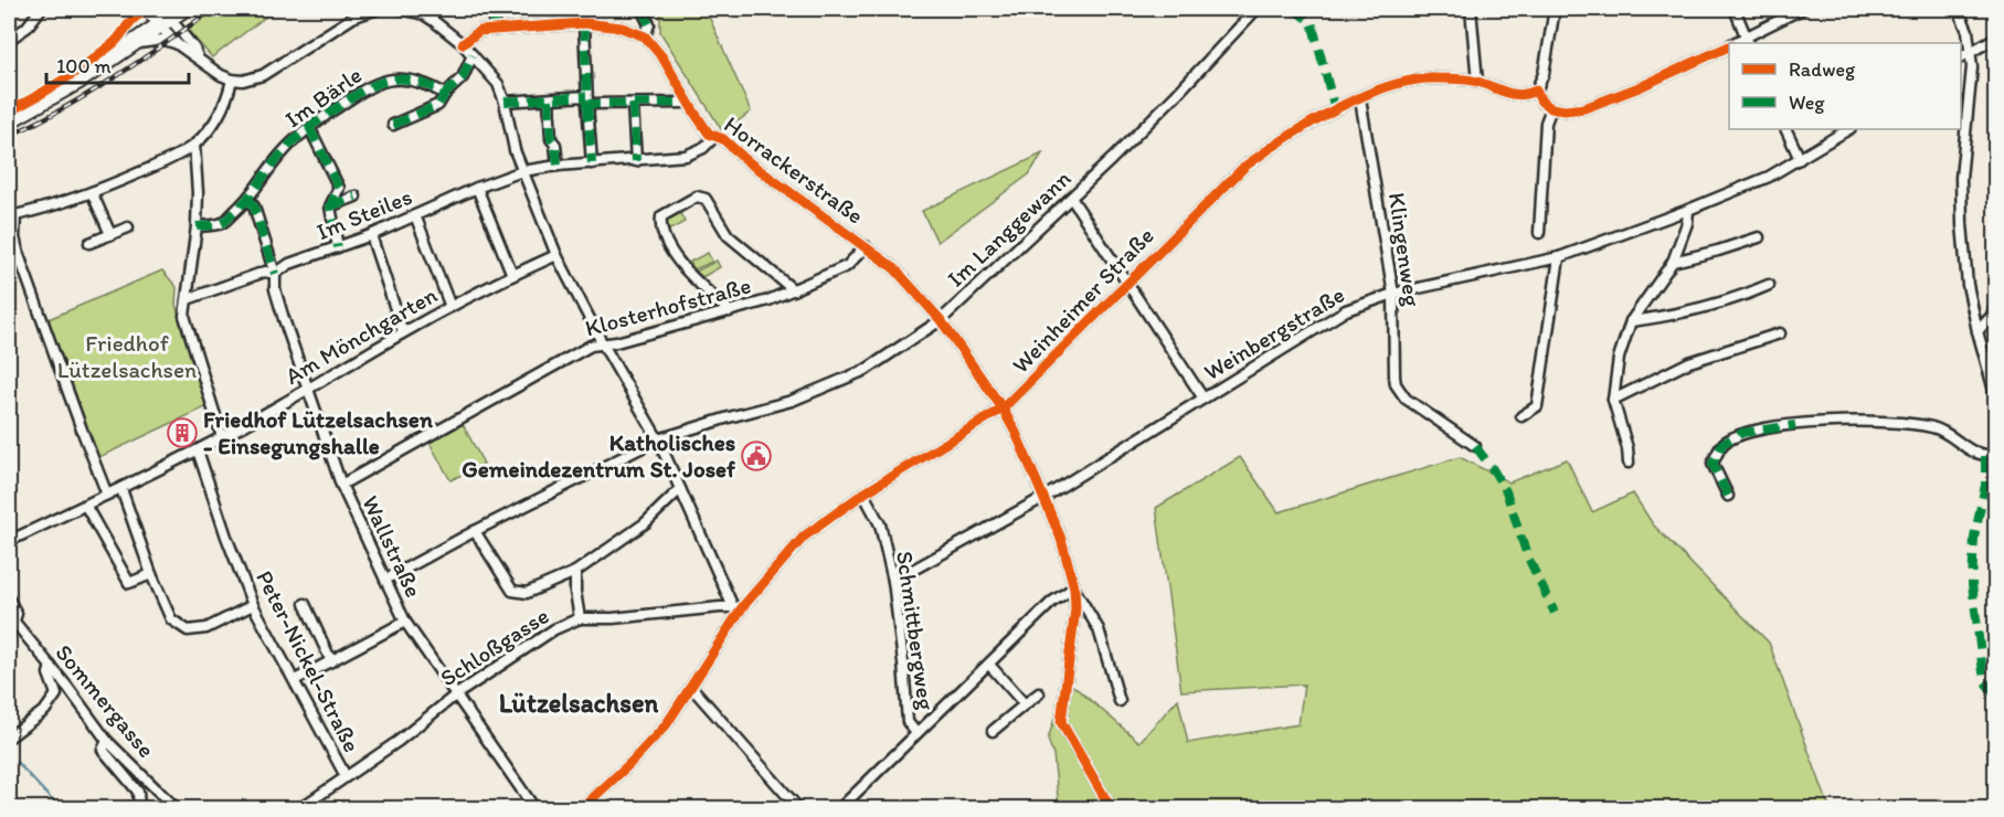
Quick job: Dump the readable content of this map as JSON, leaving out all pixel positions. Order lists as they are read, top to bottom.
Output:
{
  "streets": {
    "street": [
      "Im Bärle",
      "Horrackerstraße",
      "Im Steiles",
      "Im Langgewann",
      "Klingenweg",
      "Weinheimer Straße",
      "Klosterhofstraße",
      "Weinbergstraße",
      "Am Mönchgarten",
      "Wallstraße",
      "Schmittbergweg",
      "Schloßgasse",
      "Peter-Nickel-Straße",
      "Sommergasse"
    ]
  },
  "crossings": [
    ["Horrackerstraße", "Im Steiles"],
    ["Horrackerstraße", "Im Langgewann"],
    ["Horrackerstraße", "Weinheimer Straße"],
    ["Horrackerstraße", "Klosterhofstraße"],
    ["Horrackerstraße", "Weinbergstraße"],
    ["Im Steiles", "Wallstraße"],
    ["Im Langgewann", "Wallstraße"],
    ["Klingenweg", "Weinheimer Straße"],
    ["Klingenweg", "Weinbergstraße"],
    ["Weinheimer Straße", "Schmittbergweg"],
    ["Weinheimer Straße", "Schloßgasse"],
    ["Klosterhofstraße", "Wallstraße"],
    ["Weinbergstraße", "Schmittbergweg"],
    ["Am Mönchgarten", "Wallstraße"],
    ["Am Mönchgarten", "Peter-Nickel-Straße"],
    ["Wallstraße", "Schloßgasse"],
    ["Schloßgasse", "Peter-Nickel-Straße"]
  ],
  "districts": ["Lützelsachsen"],
  "parks": ["Friedhof Lützelsachsen"],
  "places": {
    "building": ["Friedhof Lützelsachsen - Einsegungshalle"],
    "public building": ["Katholisches Gemeindezentrum St. Josef"]
  },
  "legend": ["Radweg", "Weg"],
  "scale_bar": "100 m"
}
